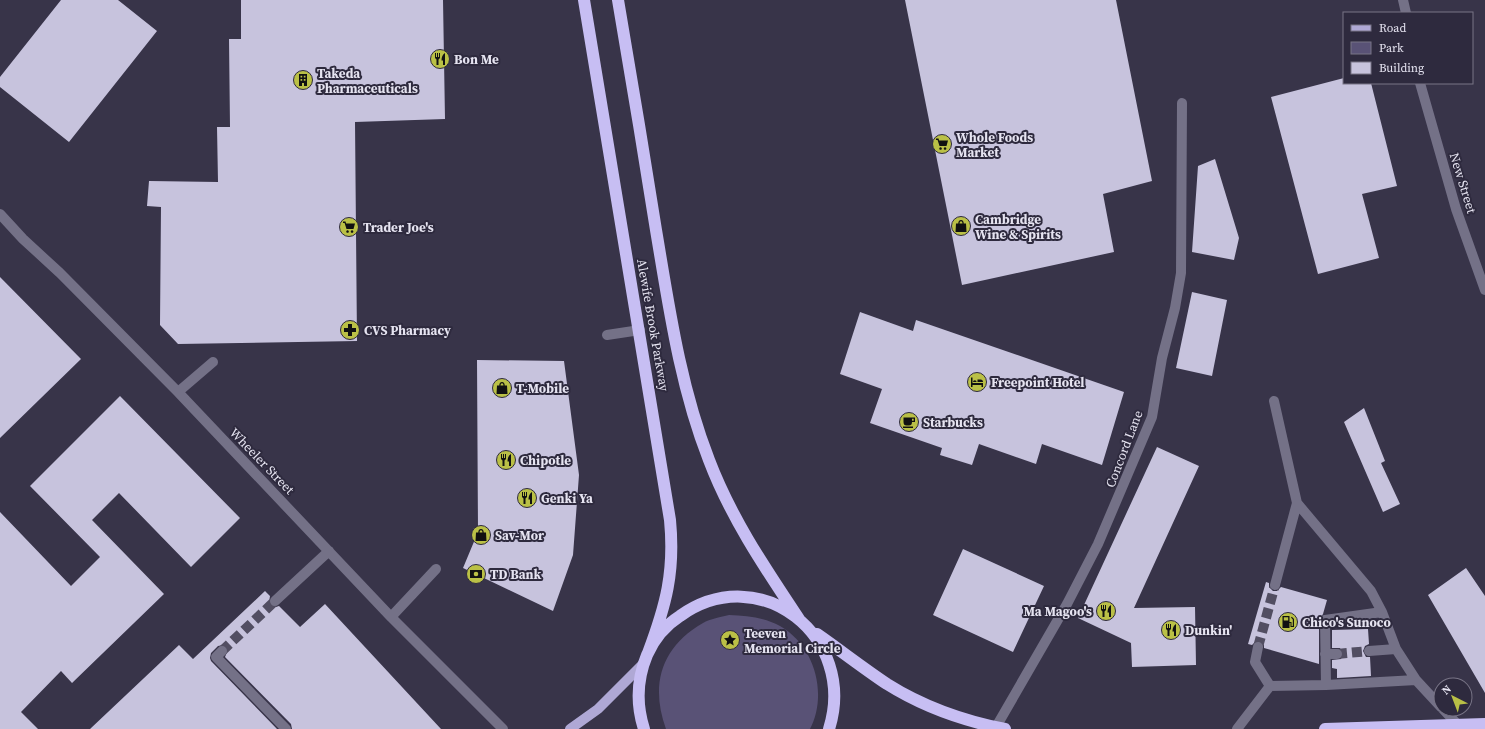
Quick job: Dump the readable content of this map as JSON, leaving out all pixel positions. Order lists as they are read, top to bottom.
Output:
{
  "streets": {
    "highway": ["Alewife Brook Parkway"],
    "street": ["New Street", "Concord Lane", "Wheeler Street"]
  },
  "places": {
    "restaurant": [
      "Bon Me",
      "Chipotle",
      "Genki Ya",
      "Ma Magoo's",
      "Dunkin'"
    ],
    "building": ["Takeda Pharmaceuticals"],
    "supermarket": ["Whole Foods Market", "Trader Joe's"],
    "shop": ["Cambridge Wine & Spirits", "T-Mobile", "Sav-Mor"],
    "pharmacy": ["CVS Pharmacy"],
    "hotel": ["Freepoint Hotel"],
    "cafe": ["Starbucks"],
    "bank": ["TD Bank"],
    "fuel station": ["Chico's Sunoco"],
    "place": ["Teeven Memorial Circle"]
  },
  "legend": ["Road", "Park", "Building"],
  "north": "top left"
}
